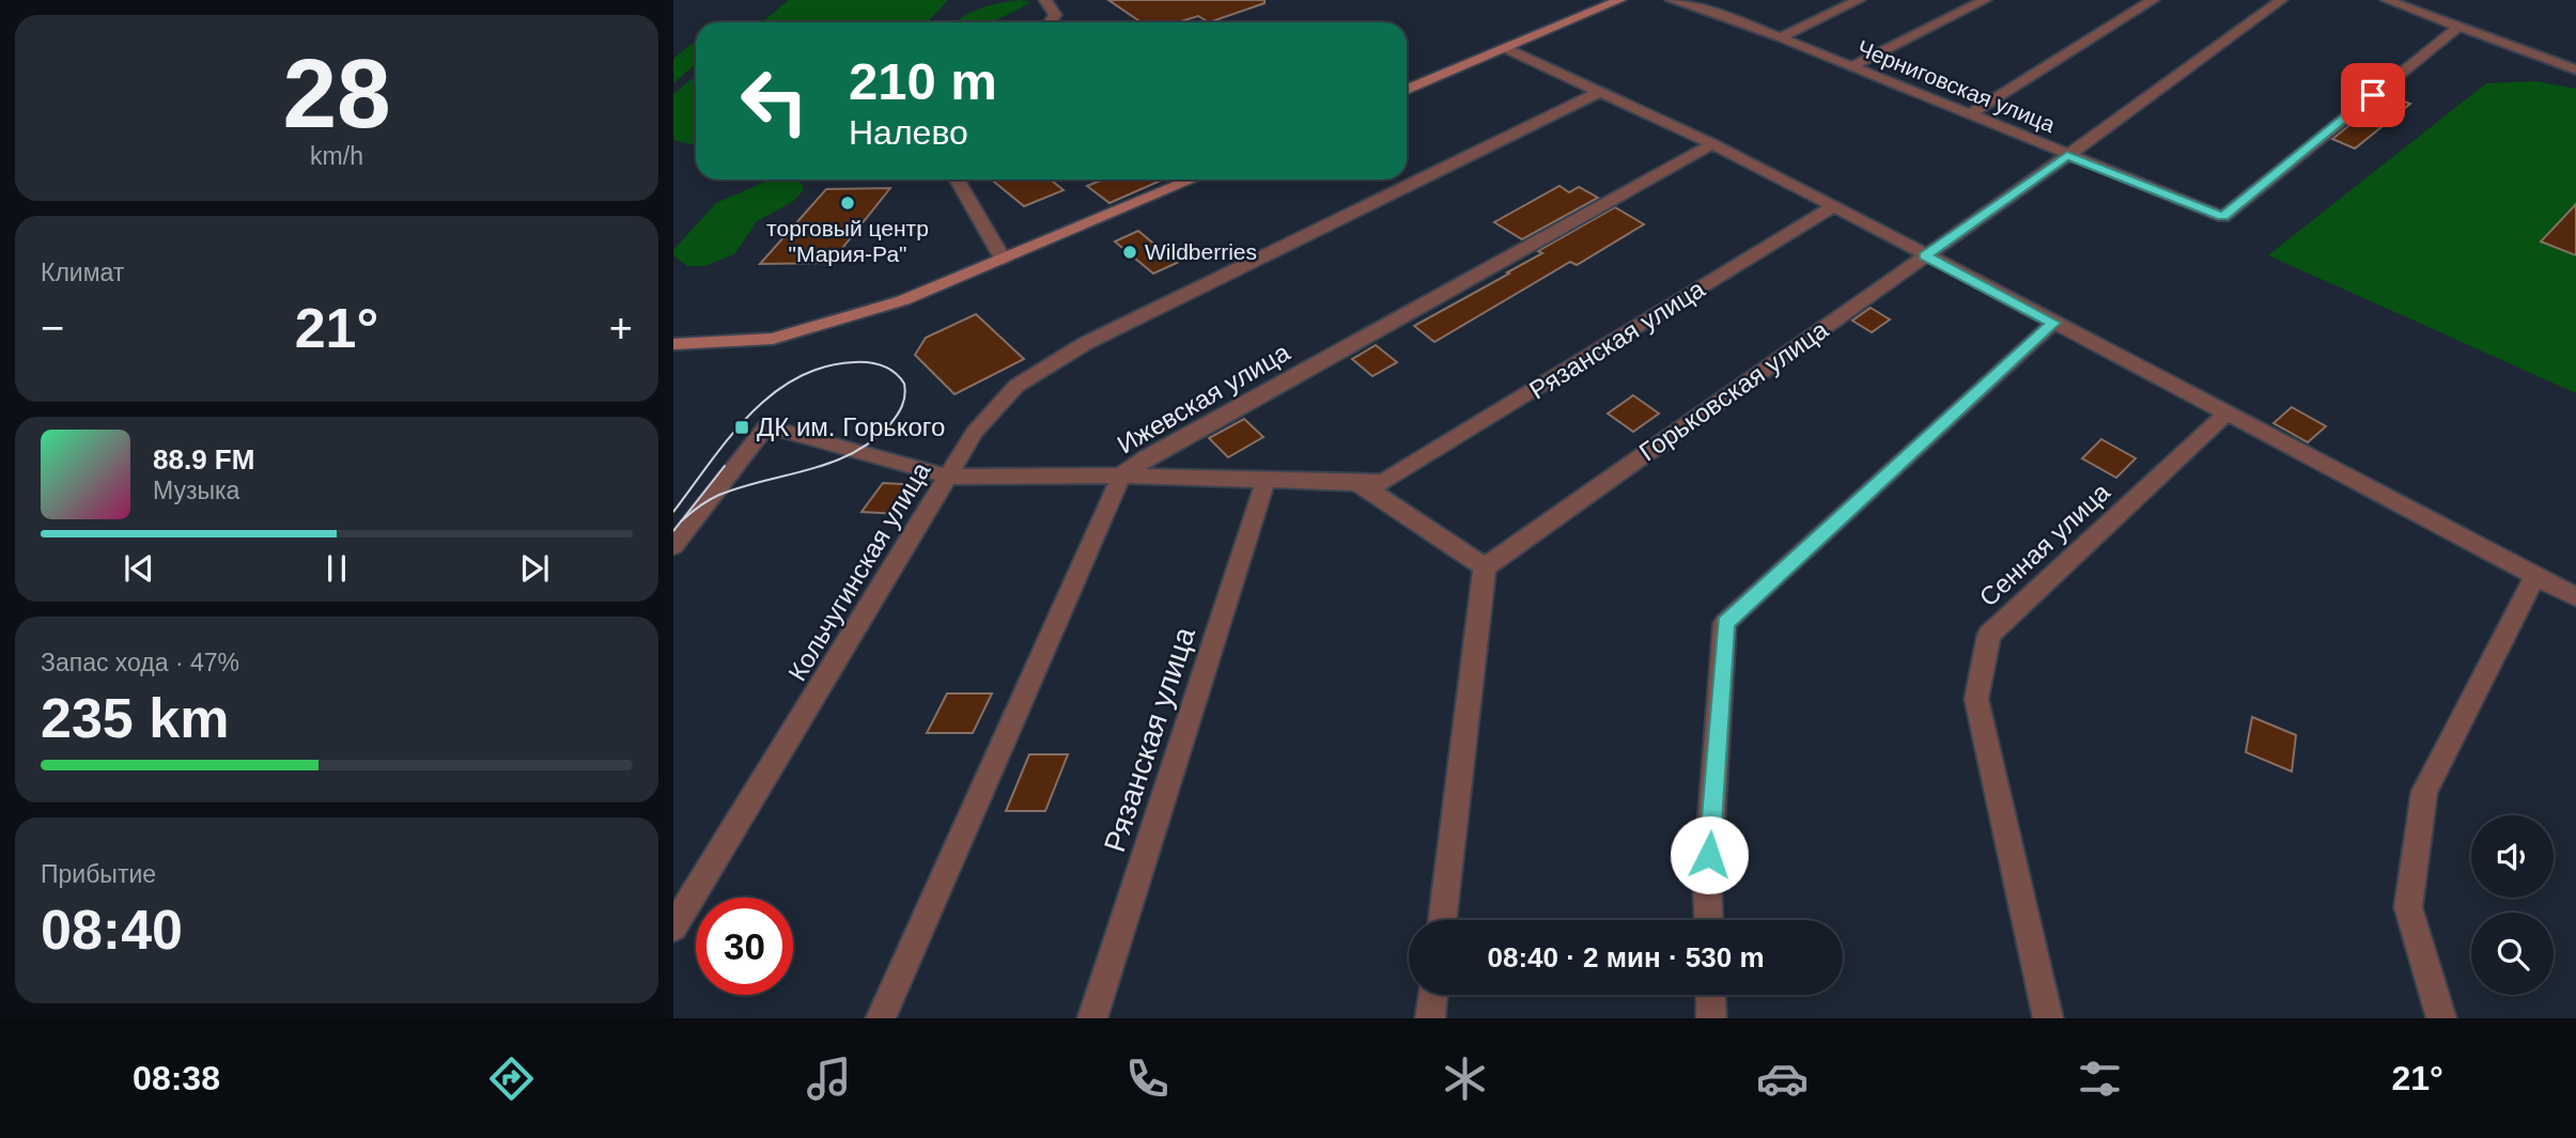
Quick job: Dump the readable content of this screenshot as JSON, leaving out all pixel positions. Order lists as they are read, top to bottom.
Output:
{
  "streets": {
    "street": [
      "Черниговская улица",
      "Рязанская улица",
      "Горьковская улица",
      "Ижевская улица",
      "Сенная улица",
      "Кольчугинская улица"
    ]
  },
  "crossings": [
    ["Черниговская улица", "Горьковская улица"],
    ["Рязанская улица", "Ижевская улица"],
    ["Рязанская улица", "Кольчугинская улица"]
  ],
  "places": {
    "other": ["торговый центр \"Мария-Ра\"", "Wildberries"],
    "transit": ["ДК им. Горького"]
  },
  "page": {
    "tile": [
      ["28", "km/h"],
      "Климат",
      ["Запас хода · 47%", "235 km"],
      ["Прибытие", "08:40"]
    ],
    "turn": ["210 m", "Налево"],
    "heat": ["−", "21°", "+"],
    "song": ["88.9 FM", "Музыка"],
    "limit": "30",
    "trip": "08:40 · 2 мин · 530 m",
    "tabs": ["08:38", "21°"]
  }
}
